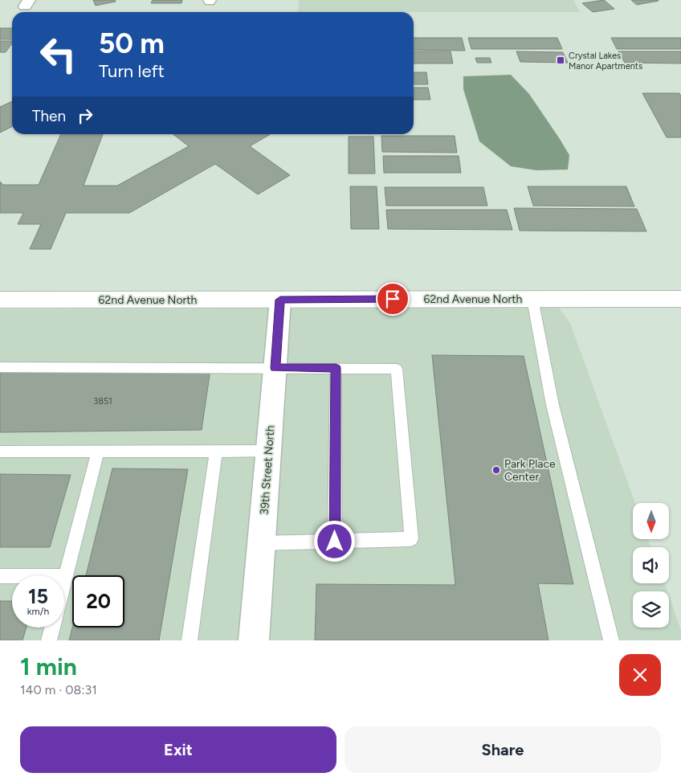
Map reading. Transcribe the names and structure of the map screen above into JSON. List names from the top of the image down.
{
  "streets": {
    "street": ["62nd Avenue North", "39th Street North"]
  },
  "crossings": [
    ["62nd Avenue North", "39th Street North"]
  ],
  "places": {
    "transit": ["Crystal Lakes Manor Apartments"],
    "other": ["Park Place Center"]
  },
  "house_numbers": ["3851"],
  "north": "bottom",
  "page": {
    "turn": ["50 m", "Turn left"],
    "then": "Then",
    "speed": "15 km/h",
    "limit": "20",
    "heading": ["1 min", "140 m · 08:31"],
    "buttons": ["Exit", "Share"]
  }
}
